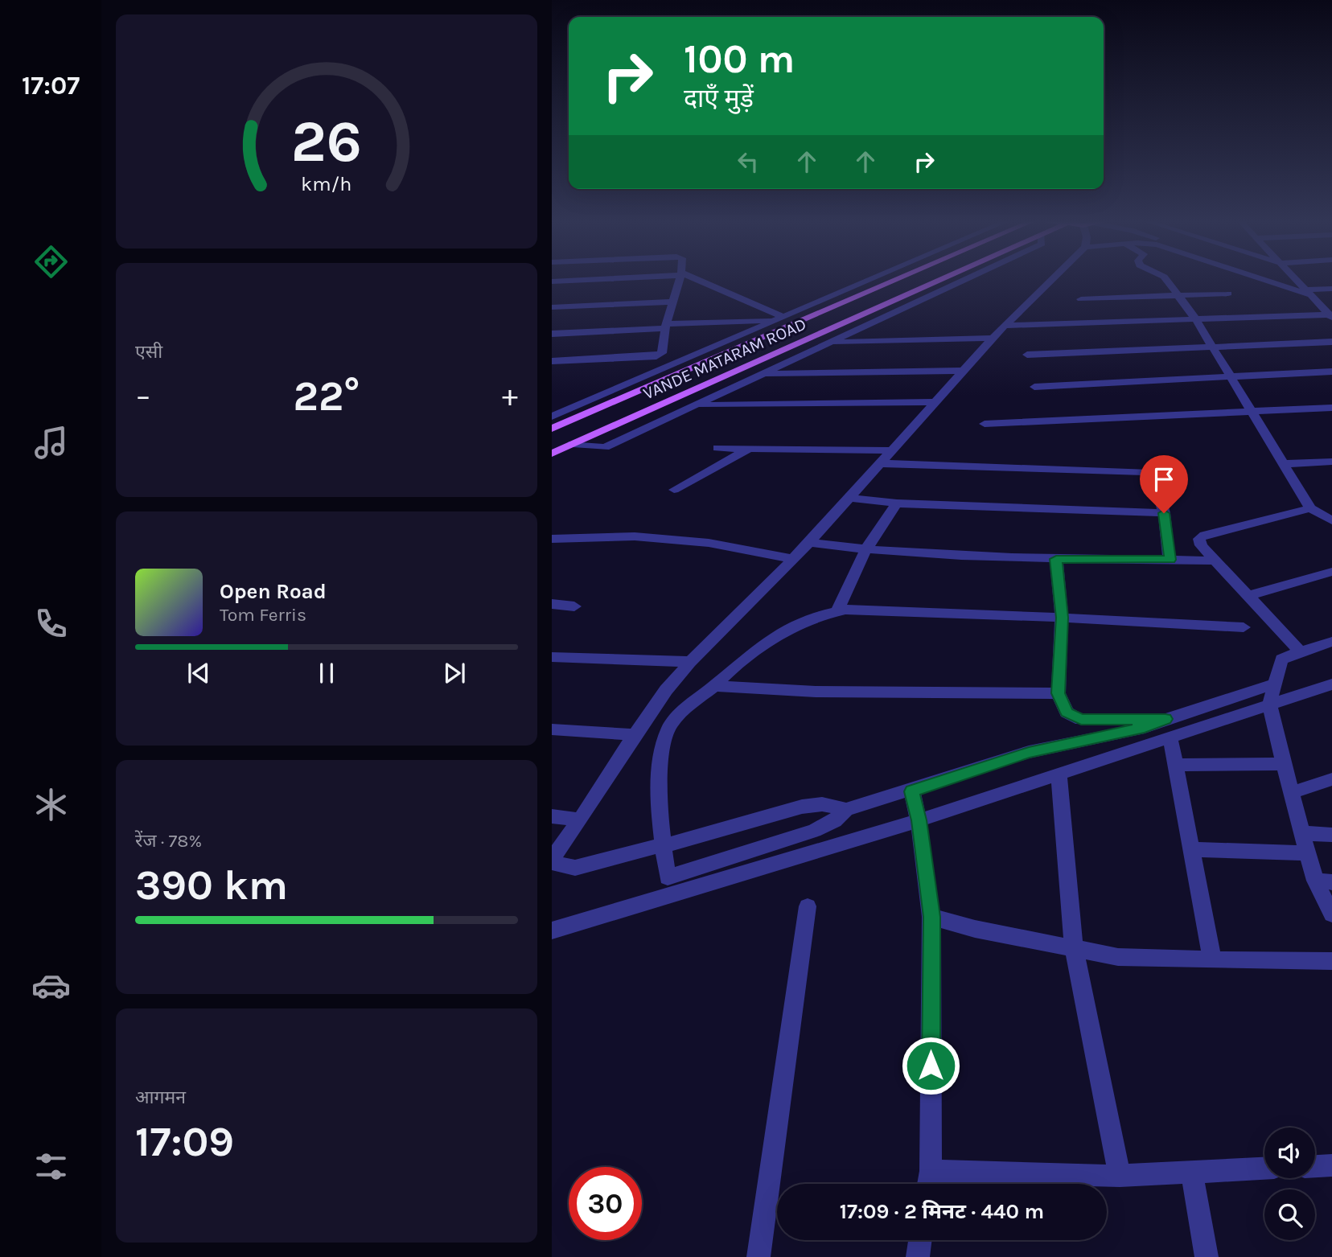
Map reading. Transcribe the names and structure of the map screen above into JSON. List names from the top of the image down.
{
  "streets": {
    "main road": ["VANDE MATARAM ROAD"]
  },
  "page": {
    "tabs": "17:07",
    "turn": ["100 m", "दाएँ मुड़ें"],
    "tile": [
      "एसी",
      ["रेंज · 78%", "390 km"],
      ["आगमन", "17:09"]
    ],
    "heat": ["−", "22°", "+"],
    "song": ["Open Road", "Tom Ferris"],
    "limit": "30",
    "trip": "17:09 · 2 मिनट · 440 m",
    "gauge": ["26", "km/h"]
  }
}
